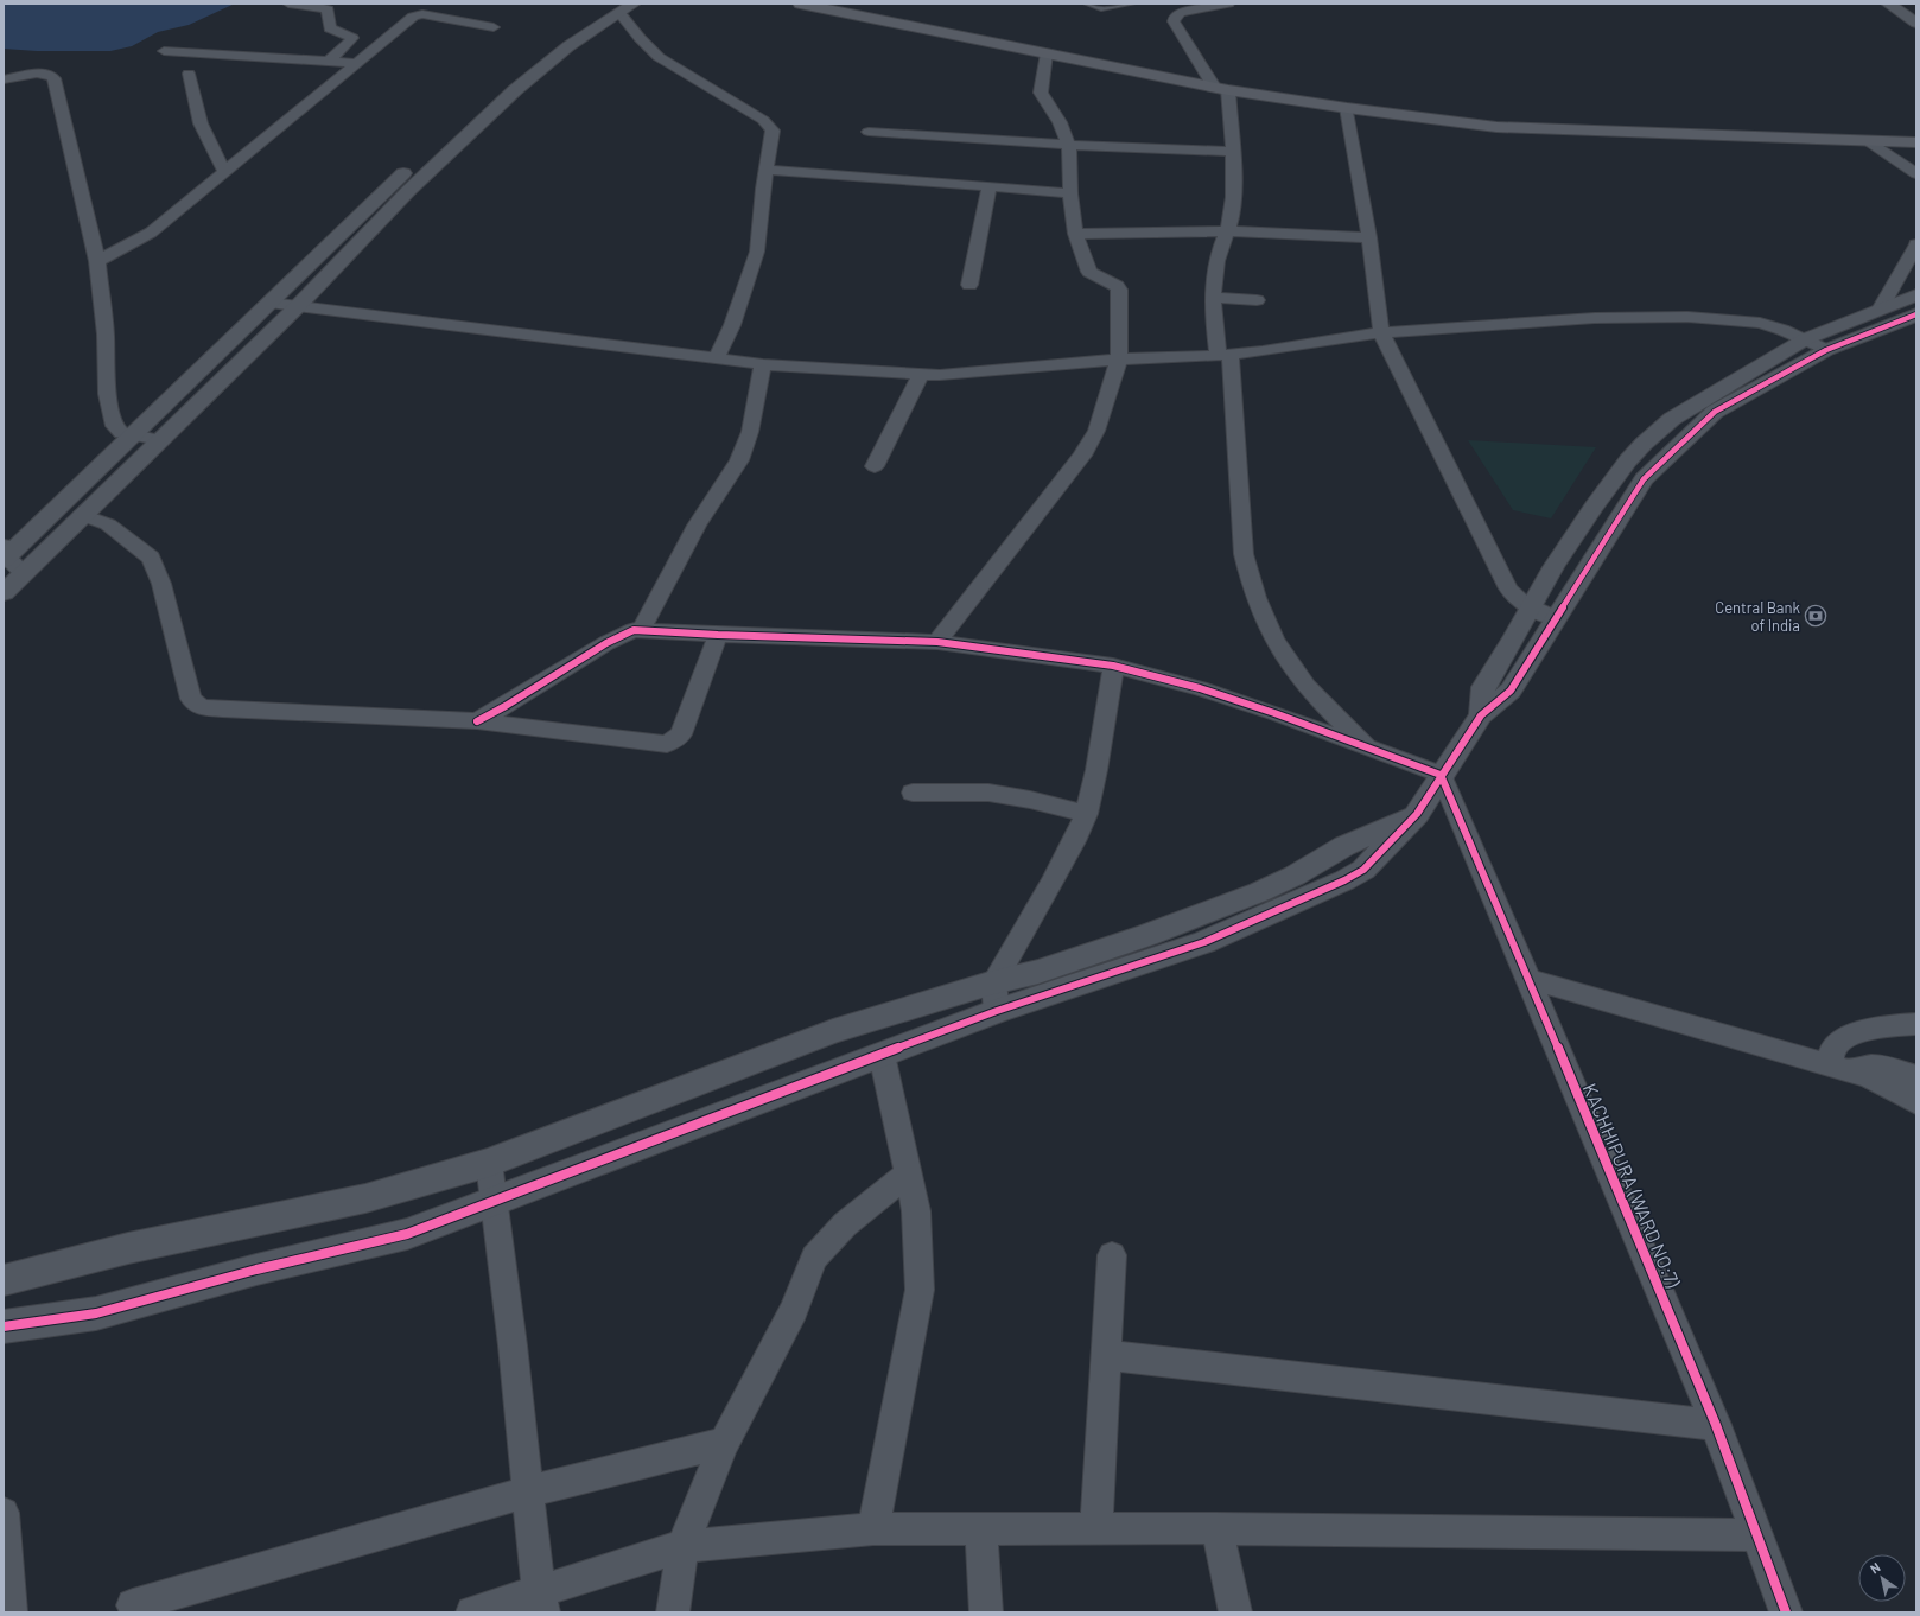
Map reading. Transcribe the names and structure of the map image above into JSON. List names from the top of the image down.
{
  "streets": {
    "street": ["KACHHIPURA (WARD NO:7)"]
  },
  "places": {
    "bank": ["Central Bank of India"]
  },
  "north": "top left"
}
